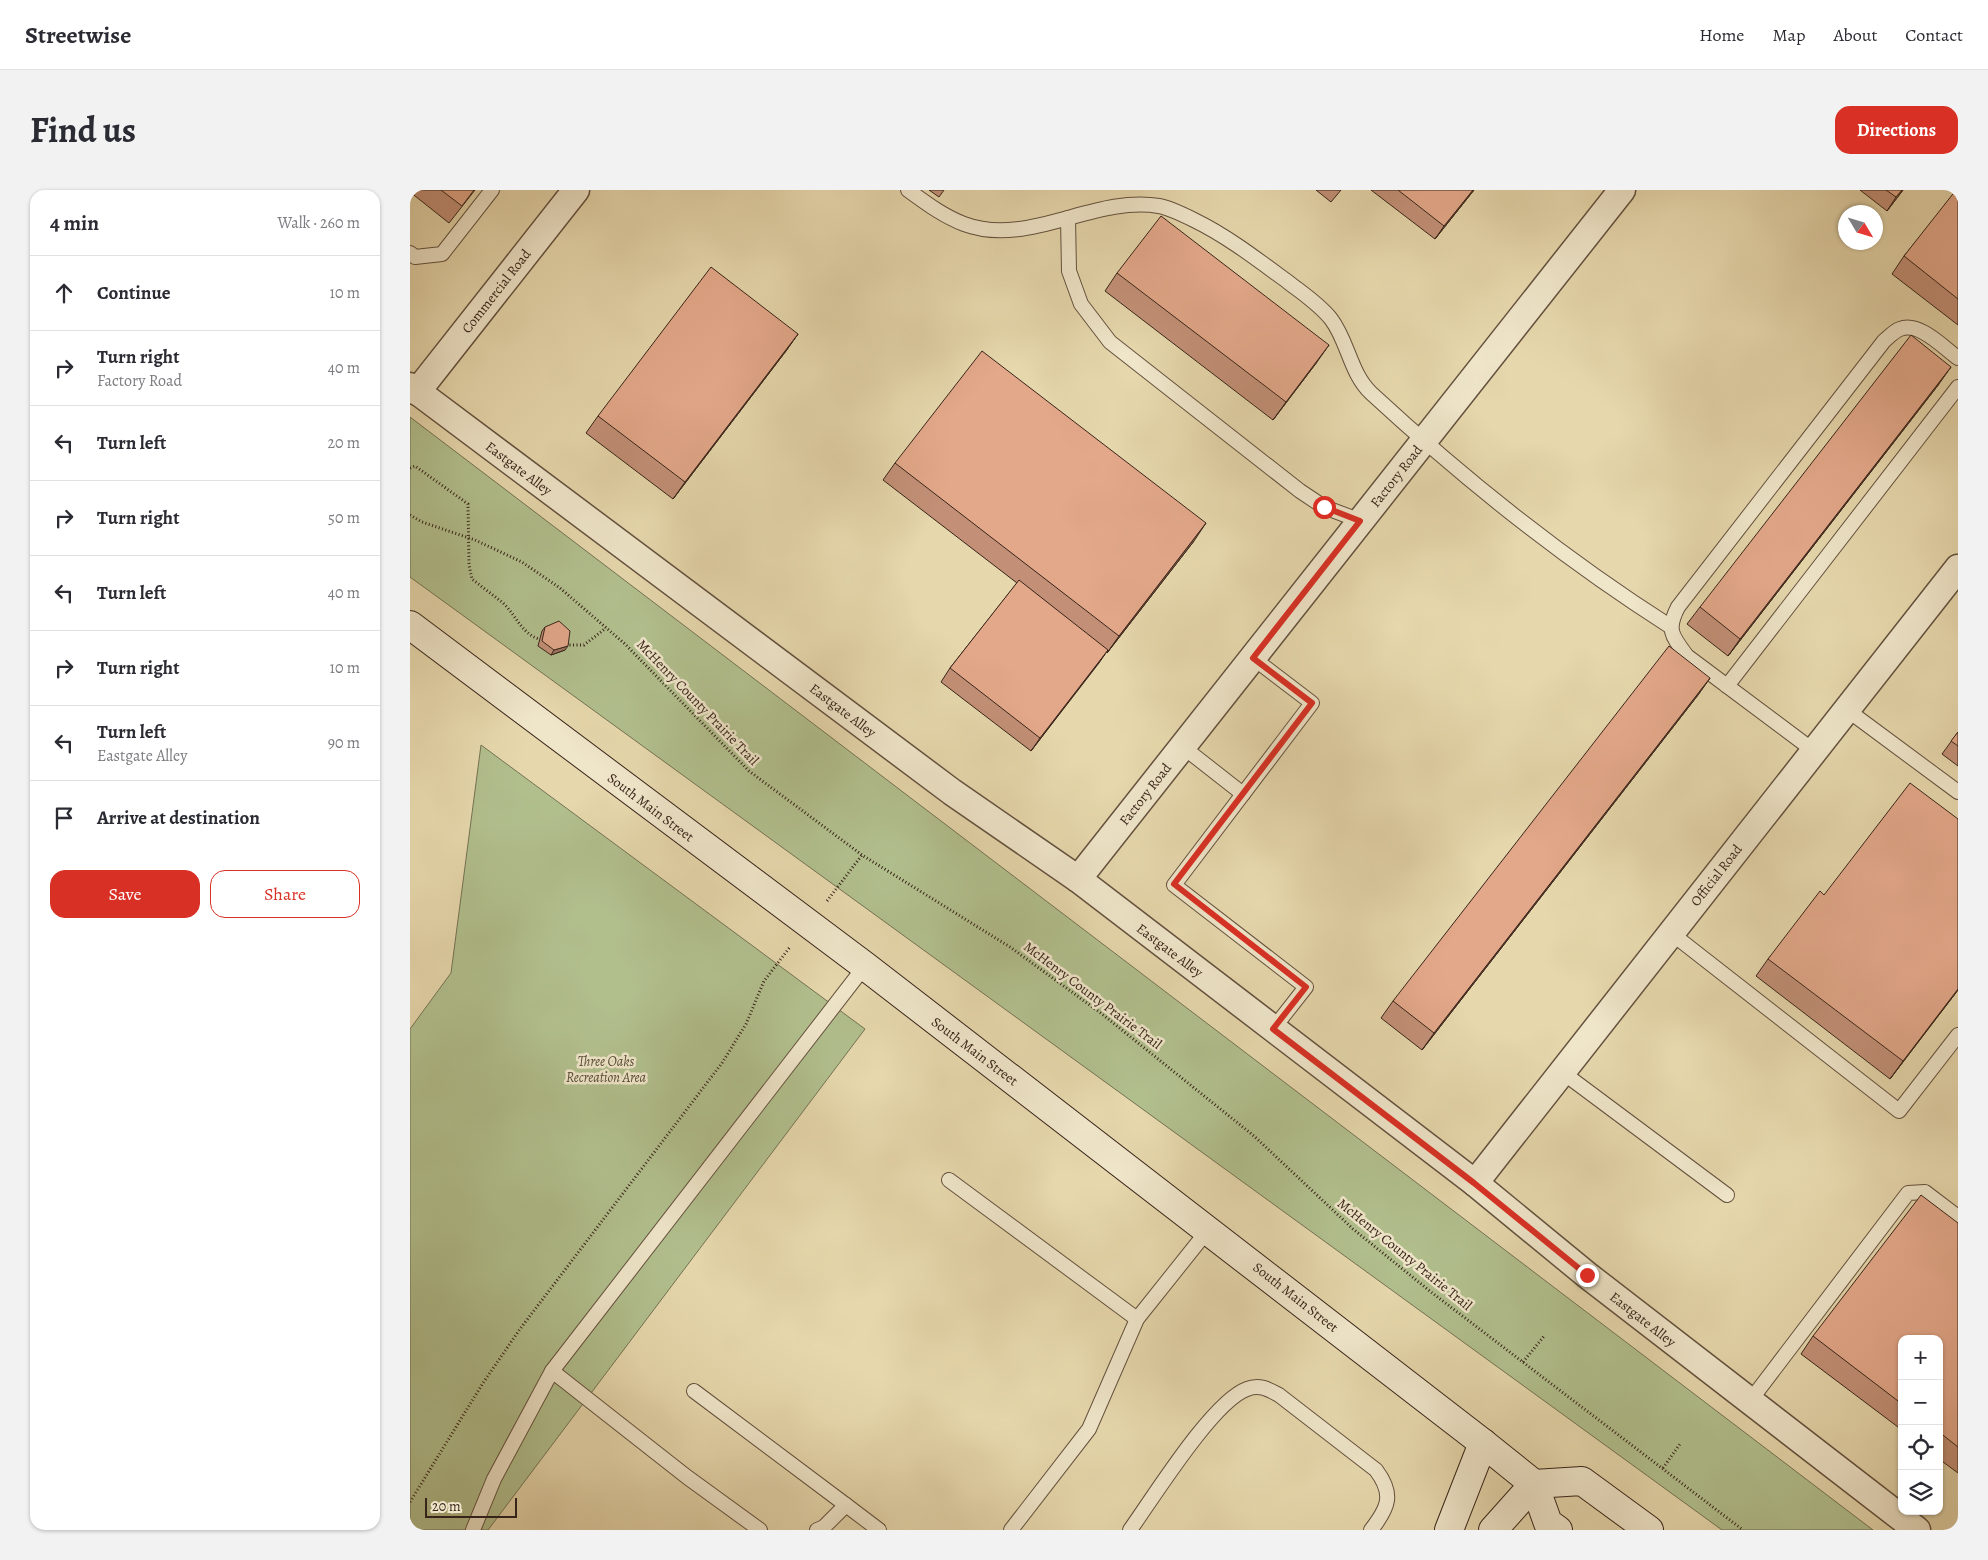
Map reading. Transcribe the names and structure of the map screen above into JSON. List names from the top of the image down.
{
  "streets": {
    "street": [
      "Commercial Road",
      "Eastgate Alley",
      "Factory Road",
      "South Main Street",
      "Official Road"
    ],
    "path": ["McHenry County Prairie Trail"]
  },
  "crossings": [
    ["Commercial Road", "Eastgate Alley"],
    ["Eastgate Alley", "Factory Road"],
    ["Eastgate Alley", "Official Road"]
  ],
  "parks": ["Three Oaks Recreation Area"],
  "scale_bar": "20 m",
  "north": "bottom right",
  "page": {
    "header": "Streetwise",
    "nav": [
      "Home",
      "Map",
      "About",
      "Contact"
    ],
    "title": "Find us",
    "buttons": [
      "Directions",
      ["Save", "Share"]
    ],
    "heading": ["4 min", "Walk · 260 m"],
    "list": [
      ["Continue", "10 m"],
      ["Turn right", "Factory Road", "40 m"],
      ["Turn left", "20 m"],
      ["Turn right", "50 m"],
      ["Turn left", "40 m"],
      ["Turn right", "10 m"],
      ["Turn left", "Eastgate Alley", "90 m"],
      "Arrive at destination"
    ],
    "map_buttons": ["+", "−"],
    "scale": "20 m"
  }
}
